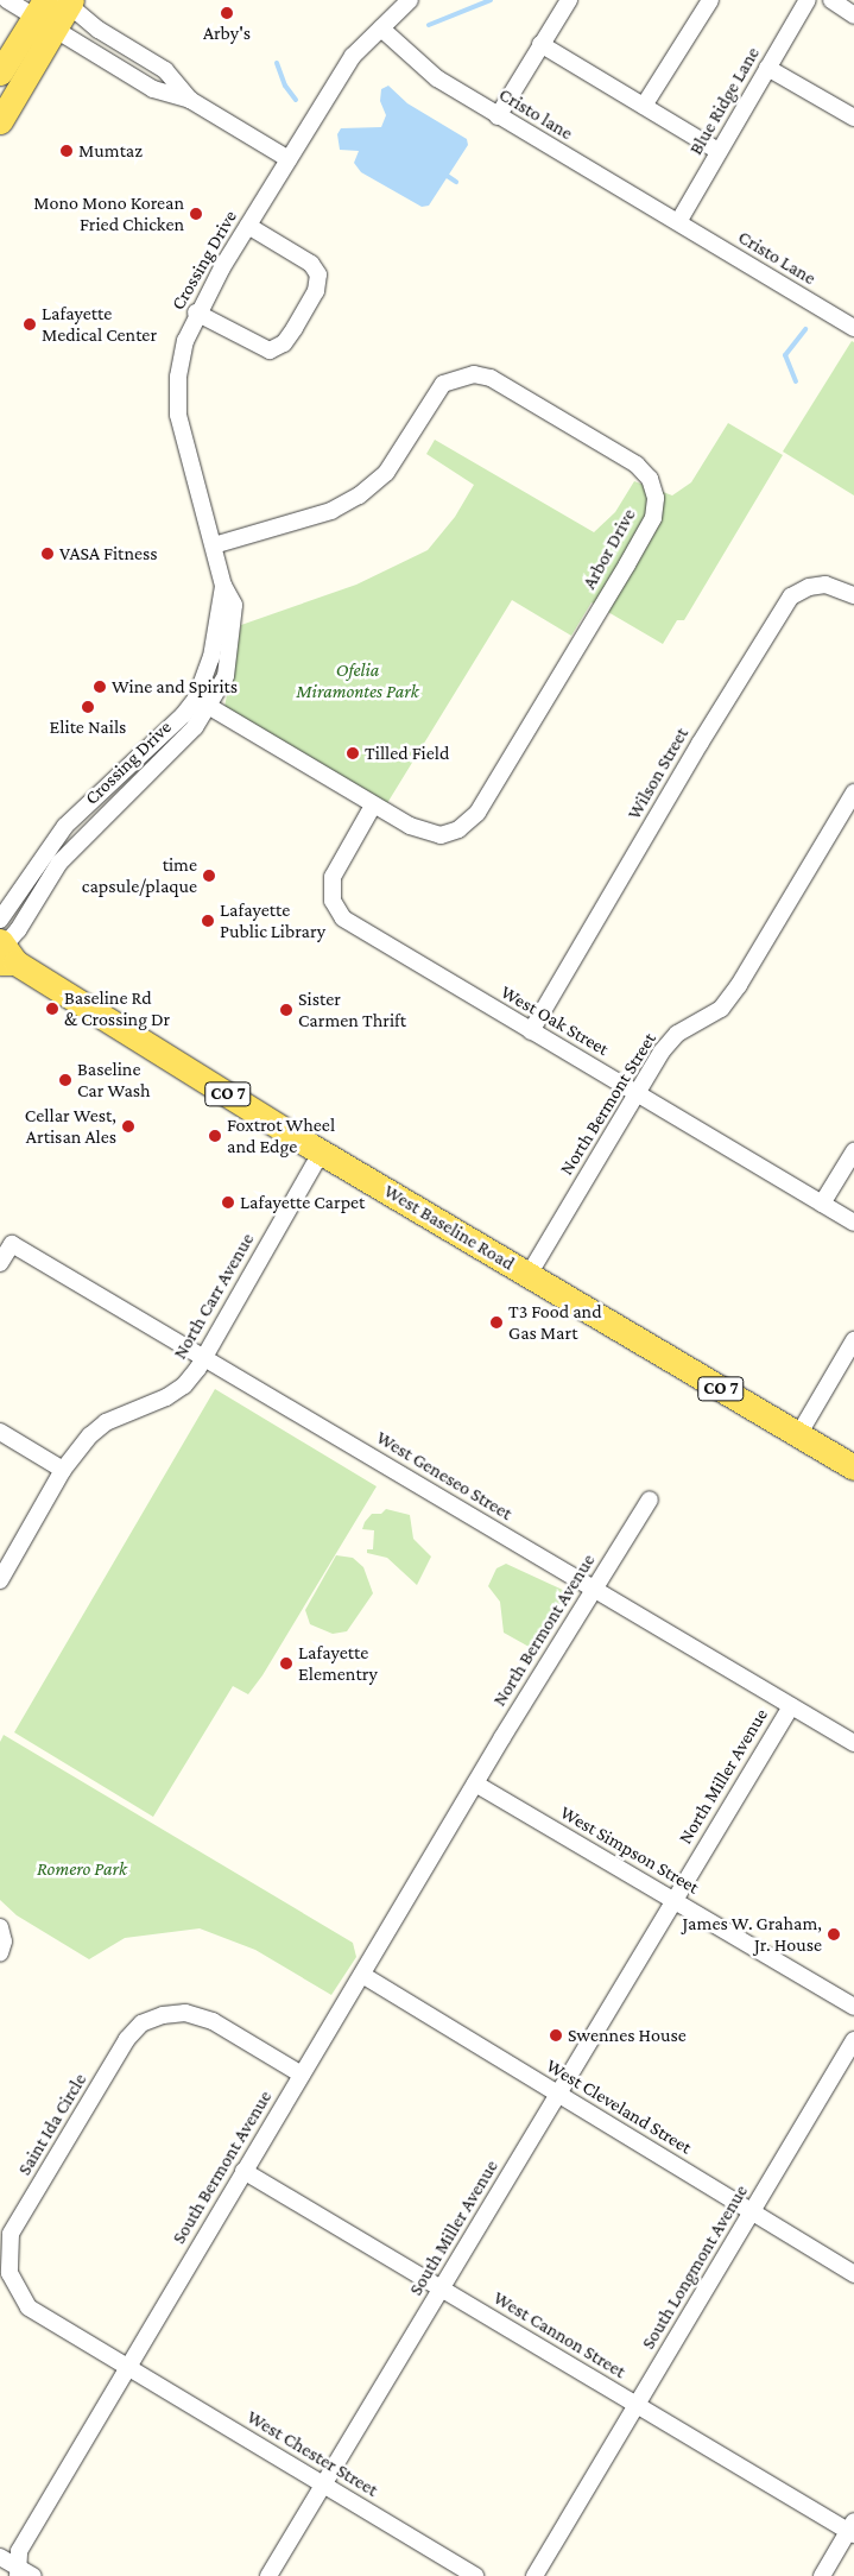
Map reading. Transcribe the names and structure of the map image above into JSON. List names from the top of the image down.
{
  "streets": {
    "main road": ["CO 7", "West Baseline Road"],
    "street": [
      "Blue Ridge Lane",
      "Cristo lane",
      "Cristo Lane",
      "Crossing Drive",
      "Arbor Drive",
      "Wilson Street",
      "West Oak Street",
      "North Bermont Street",
      "North Carr Avenue",
      "West Geneseo Street",
      "North Bermont Avenue",
      "North Miller Avenue",
      "West Simpson Street",
      "West Cleveland Street",
      "Saint Ida Circle",
      "South Bermont Avenue",
      "South Miller Avenue",
      "South Longmont Avenue",
      "West Cannon Street",
      "West Chester Street"
    ]
  },
  "crossings": [
    ["Blue Ridge Lane", "Cristo lane"],
    ["Blue Ridge Lane", "Cristo Lane"],
    ["Cristo lane", "Cristo Lane"],
    ["Cristo lane", "Crossing Drive"],
    ["Crossing Drive", "Arbor Drive"],
    ["Crossing Drive", "West Baseline Road"],
    ["Arbor Drive", "West Oak Street"],
    ["Wilson Street", "West Oak Street"],
    ["West Oak Street", "North Bermont Street"],
    ["North Bermont Street", "West Baseline Road"],
    ["West Baseline Road", "North Carr Avenue"],
    ["North Carr Avenue", "West Geneseo Street"],
    ["West Geneseo Street", "North Bermont Avenue"],
    ["West Geneseo Street", "North Miller Avenue"],
    ["North Bermont Avenue", "West Simpson Street"],
    ["North Bermont Avenue", "South Bermont Avenue"],
    ["North Miller Avenue", "West Simpson Street"],
    ["North Miller Avenue", "South Miller Avenue"],
    ["West Simpson Street", "South Bermont Avenue"],
    ["West Simpson Street", "South Miller Avenue"],
    ["West Cleveland Street", "South Bermont Avenue"],
    ["West Cleveland Street", "South Miller Avenue"],
    ["West Cleveland Street", "South Longmont Avenue"],
    ["Saint Ida Circle", "South Bermont Avenue"],
    ["Saint Ida Circle", "West Chester Street"],
    ["South Bermont Avenue", "West Cannon Street"],
    ["South Bermont Avenue", "West Chester Street"],
    ["South Miller Avenue", "West Cannon Street"],
    ["South Miller Avenue", "West Chester Street"],
    ["South Longmont Avenue", "West Cannon Street"]
  ],
  "parks": ["Ofelia Miramontes Park", "Romero Park"],
  "places": [
    "Arby's",
    "Mumtaz",
    "Mono Mono Korean Fried Chicken",
    "Lafayette Medical Center",
    "VASA Fitness",
    "Wine and Spirits",
    "Elite Nails",
    "Tilled Field",
    "time capsule/plaque",
    "Lafayette Public Library",
    "Baseline Rd & Crossing Dr",
    "Sister Carmen Thrift",
    "Baseline Car Wash",
    "Cellar West, Artisan Ales",
    "Foxtrot Wheel and Edge",
    "Lafayette Carpet",
    "T3 Food and Gas Mart",
    "Lafayette Elementry",
    "James W. Graham, Jr. House",
    "Swennes House"
  ]
}
